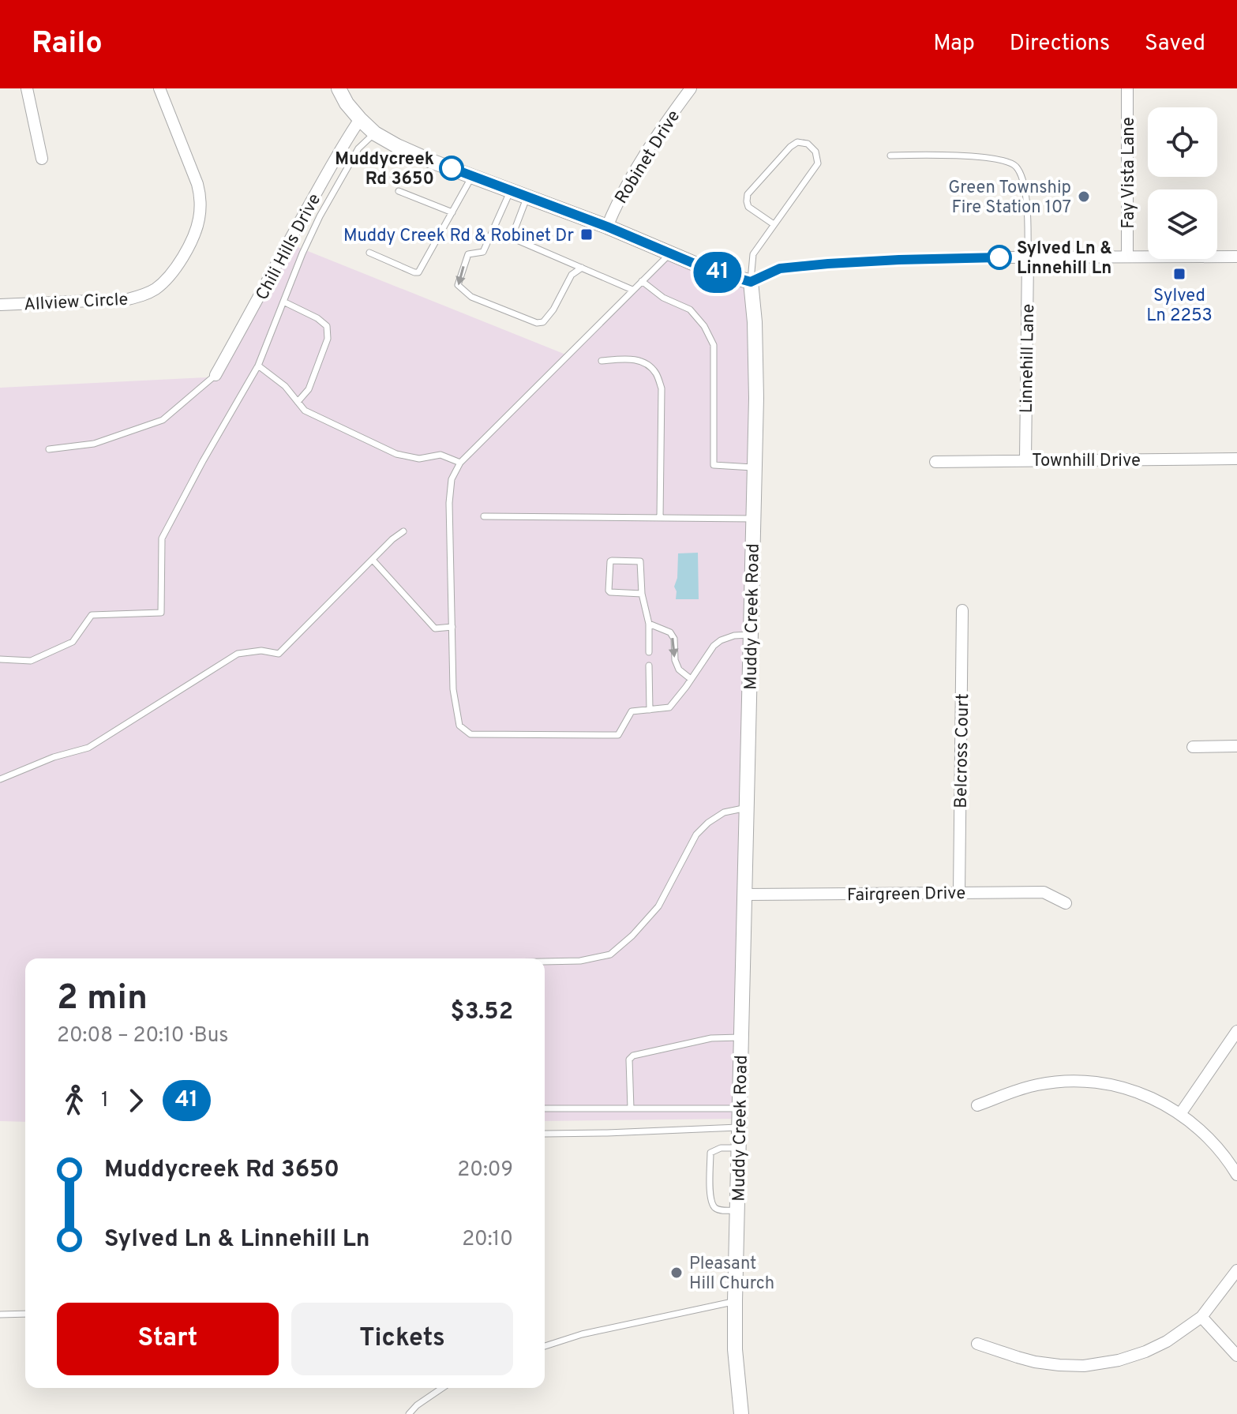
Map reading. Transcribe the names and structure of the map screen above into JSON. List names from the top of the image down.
{
  "streets": {
    "street": [
      "Robinet Drive",
      "Fay Vista Lane",
      "Chili Hills Drive",
      "Allview Circle",
      "Linnehill Lane",
      "Townhill Drive",
      "Muddy Creek Road",
      "Belcross Court",
      "Fairgreen Drive"
    ]
  },
  "crossings": [
    ["Linnehill Lane", "Townhill Drive"],
    ["Muddy Creek Road", "Fairgreen Drive"],
    ["Belcross Court", "Fairgreen Drive"]
  ],
  "places": {
    "other": [
      "Muddycreek Rd 3650",
      "Green Township Fire Station 107",
      "Sylved Ln & Linnehill Ln",
      "Pleasant Hill Church"
    ],
    "transit": ["Muddy Creek Rd & Robinet Dr", "Sylved Ln 2253"]
  },
  "lines": ["bus line 41"],
  "page": {
    "header": "Railo",
    "nav": ["Map", "Directions", "Saved"],
    "on_map": "41",
    "heading": ["2 min", "20:08 – 20:10 · Bus", "$3.52"],
    "legs": ["1", "41"],
    "list": [
      {
        "name": "Muddycreek Rd 3650",
        "value": "20:09"
      },
      {
        "name": "Sylved Ln & Linnehill Ln",
        "value": "20:10"
      }
    ],
    "buttons": ["Start", "Tickets"]
  }
}
